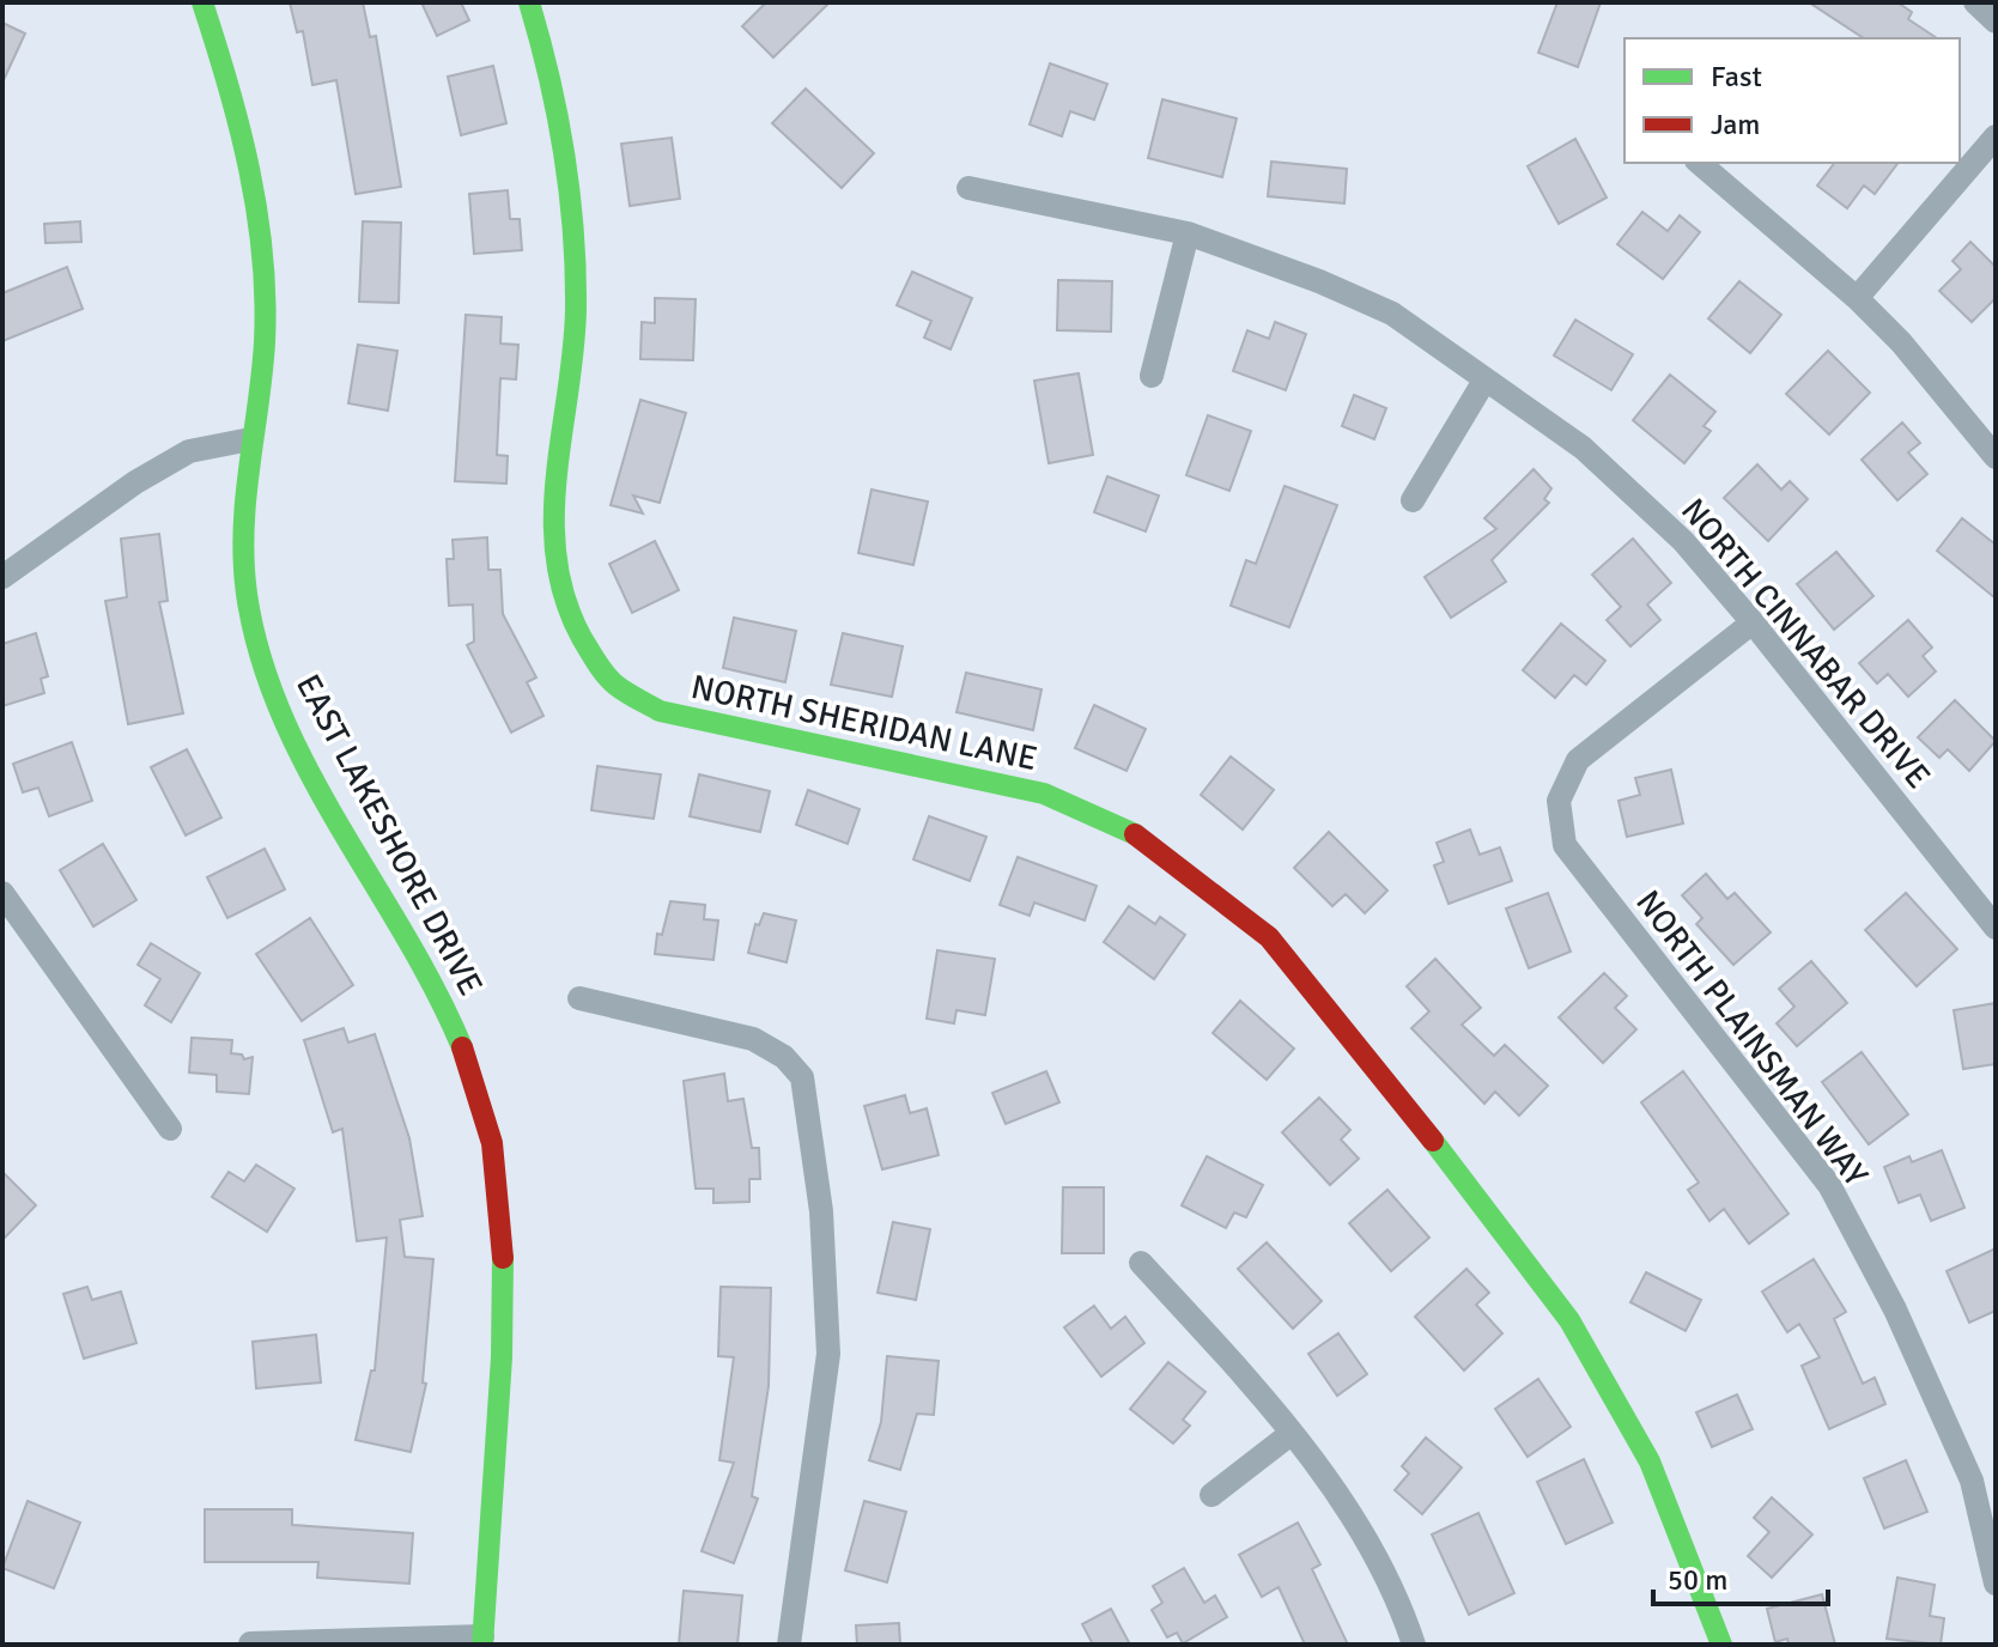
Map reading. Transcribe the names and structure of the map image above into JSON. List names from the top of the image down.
{
  "streets": {
    "street": [
      "NORTH CINNABAR DRIVE",
      "NORTH SHERIDAN LANE",
      "EAST LAKESHORE DRIVE",
      "NORTH PLAINSMAN WAY"
    ]
  },
  "crossings": [
    ["NORTH CINNABAR DRIVE", "NORTH PLAINSMAN WAY"]
  ],
  "legend": ["Fast", "Jam"],
  "scale_bar": "50 m"
}
